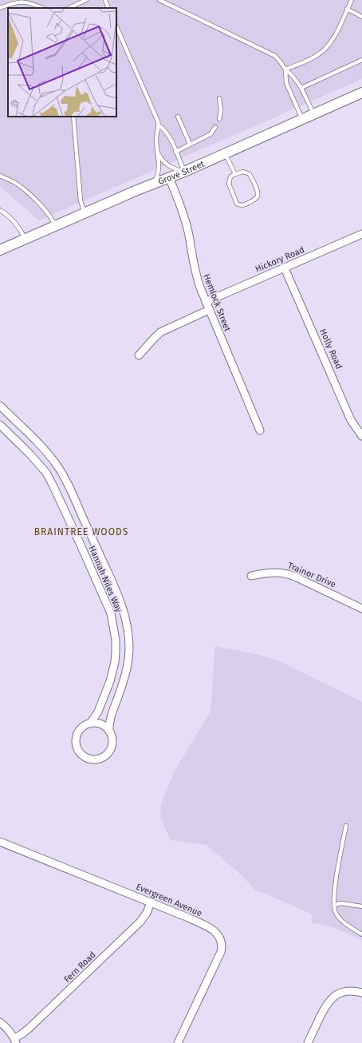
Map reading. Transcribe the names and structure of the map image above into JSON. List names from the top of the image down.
{
  "streets": {
    "main road": ["Grove Street"],
    "street": [
      "Hickory Road",
      "Hemlock Street",
      "Holly Road",
      "Trainor Drive",
      "Hannah Niles Way",
      "Evergreen Avenue",
      "Fern Road"
    ]
  },
  "crossings": [
    ["Grove Street", "Hemlock Street"],
    ["Hickory Road", "Hemlock Street"],
    ["Hickory Road", "Holly Road"],
    ["Evergreen Avenue", "Fern Road"]
  ],
  "districts": ["BRAINTREE WOODS"]
}
